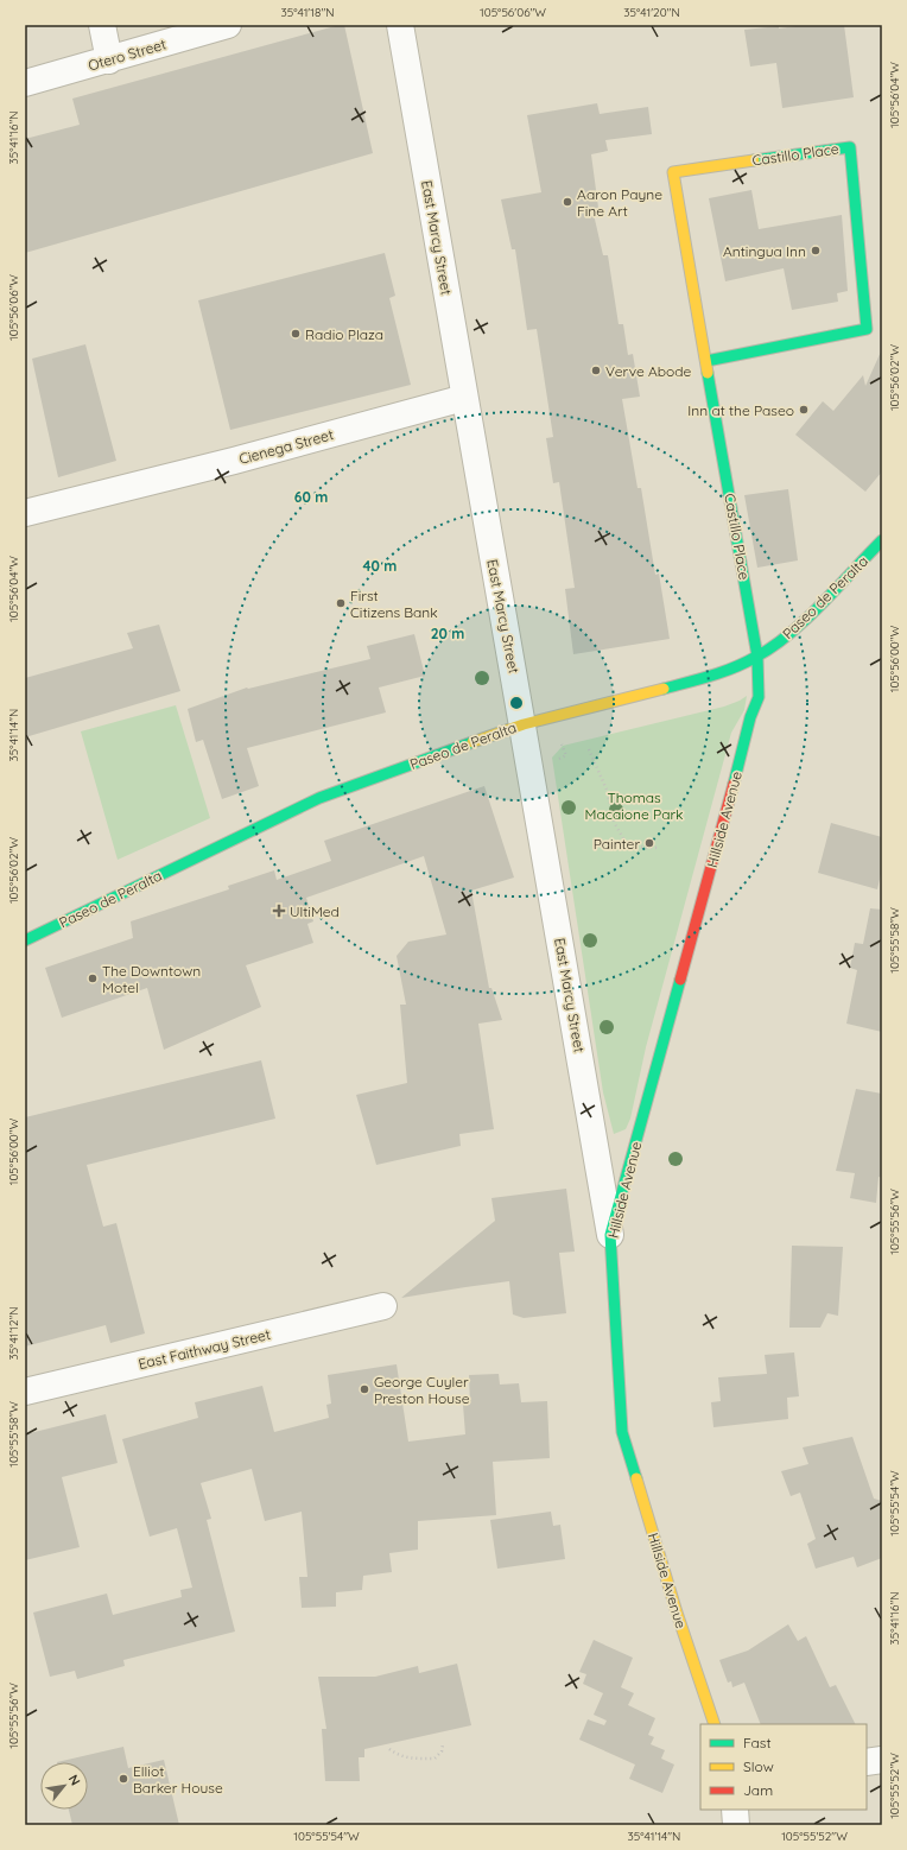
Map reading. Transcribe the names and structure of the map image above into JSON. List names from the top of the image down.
{
  "streets": {
    "street": [
      "Otero Street",
      "Castillo Place",
      "East Marcy Street",
      "Cienega Street",
      "Paseo de Peralta",
      "Hillside Avenue",
      "East Faithway Street"
    ]
  },
  "crossings": [
    ["Castillo Place", "Paseo de Peralta"],
    ["Castillo Place", "Hillside Avenue"],
    ["East Marcy Street", "Cienega Street"],
    ["East Marcy Street", "Paseo de Peralta"],
    ["East Marcy Street", "Hillside Avenue"],
    ["Paseo de Peralta", "Hillside Avenue"]
  ],
  "parks": ["Thomas Macaione Park"],
  "places": {
    "other": [
      "Aaron Payne Fine Art",
      "Antingua Inn",
      "Radio Plaza",
      "Verve Abode",
      "Inn at the Paseo",
      "First Citizens Bank",
      "Painter",
      "The Downtown Motel",
      "George Cuyler Preston House",
      "Elliot Barker House"
    ],
    "health": ["UltiMed"]
  },
  "legend": ["Fast", "Slow", "Jam"],
  "north": "top right",
  "coordinates": [
    "35°41'18\"N",
    "105°56'06\"W",
    "35°41'20\"N",
    "105°56'04\"W",
    "35°41'16\"N",
    "105°56'02\"W",
    "105°56'00\"W",
    "35°41'14\"N",
    "105°55'58\"W",
    "105°55'56\"W",
    "35°41'12\"N",
    "105°55'54\"W",
    "105°55'52\"W"
  ],
  "rings": ["60 m", "40 m", "20 m"]
}
